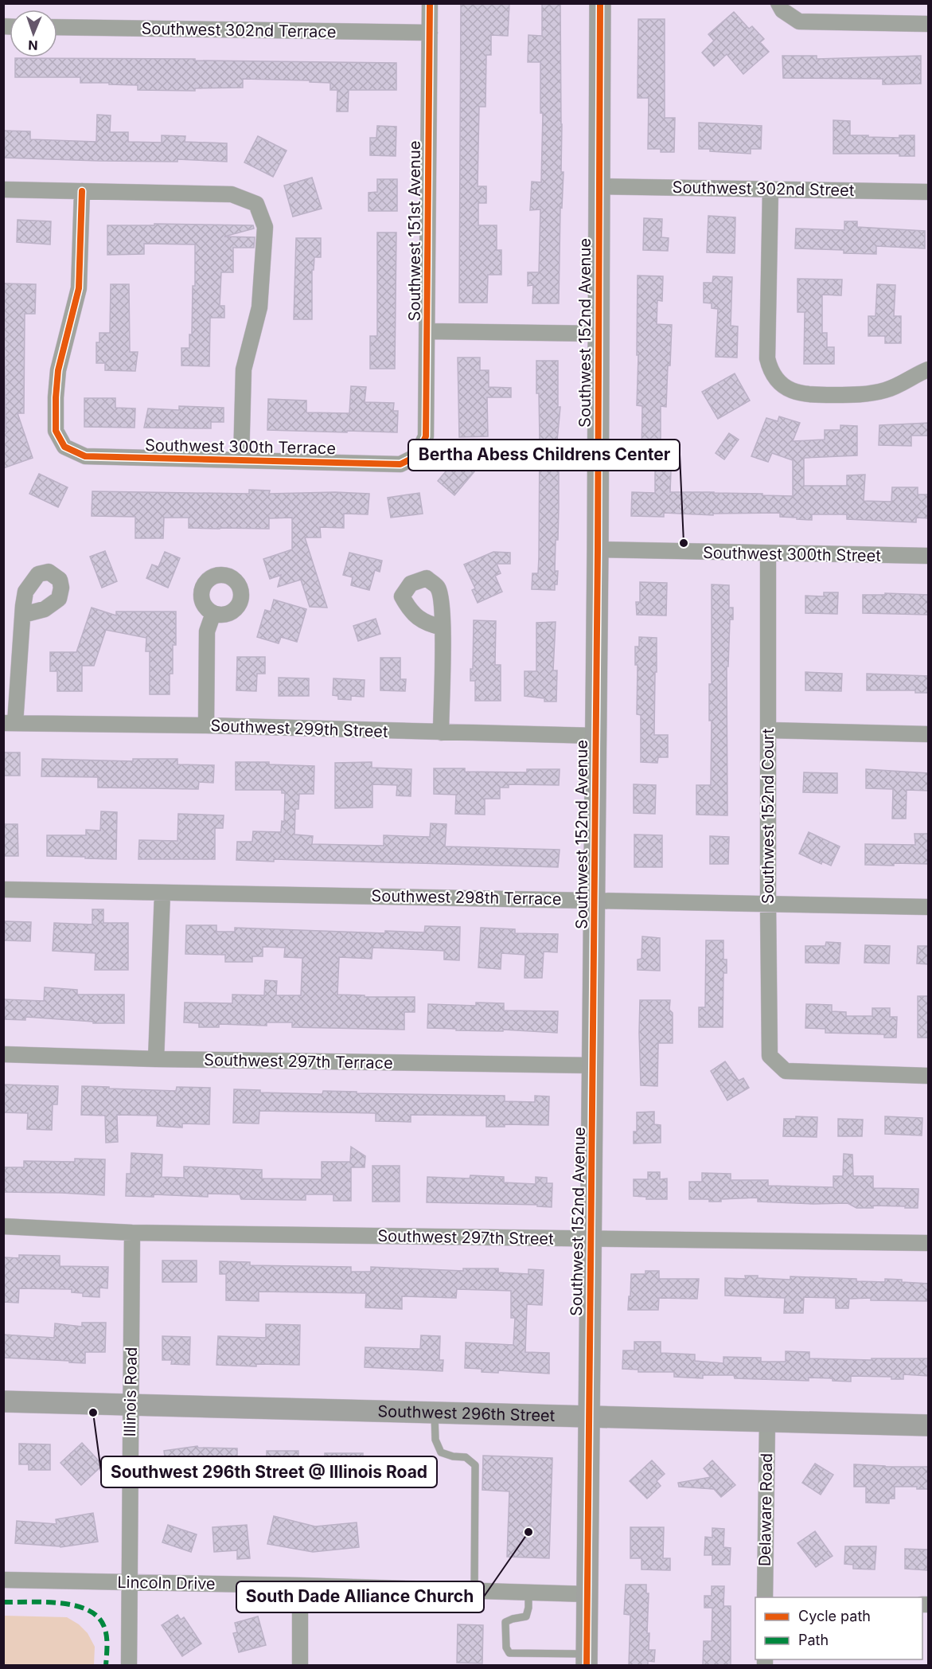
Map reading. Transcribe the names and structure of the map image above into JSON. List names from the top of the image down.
{
  "streets": {
    "street": [
      "Southwest 302nd Terrace",
      "Southwest 302nd Street",
      "Southwest 151st Avenue",
      "Southwest 152nd Avenue",
      "Southwest 300th Terrace",
      "Southwest 300th Street",
      "Southwest 299th Street",
      "Southwest 152nd Court",
      "Southwest 298th Terrace",
      "Southwest 297th Terrace",
      "Southwest 297th Street",
      "Illinois Road",
      "Southwest 296th Street",
      "Delaware Road",
      "Lincoln Drive"
    ]
  },
  "crossings": [
    ["Southwest 302nd Terrace", "Southwest 151st Avenue"],
    ["Southwest 302nd Street", "Southwest 152nd Avenue"],
    ["Southwest 151st Avenue", "Southwest 300th Terrace"],
    ["Southwest 152nd Avenue", "Southwest 300th Street"],
    ["Southwest 152nd Avenue", "Southwest 299th Street"],
    ["Southwest 152nd Avenue", "Southwest 298th Terrace"],
    ["Southwest 152nd Avenue", "Southwest 297th Terrace"],
    ["Southwest 152nd Avenue", "Southwest 297th Street"],
    ["Southwest 152nd Avenue", "Southwest 296th Street"],
    ["Southwest 152nd Avenue", "Lincoln Drive"],
    ["Southwest 300th Street", "Southwest 152nd Court"],
    ["Southwest 152nd Court", "Southwest 298th Terrace"],
    ["Southwest 297th Street", "Illinois Road"],
    ["Illinois Road", "Southwest 296th Street"],
    ["Illinois Road", "Lincoln Drive"],
    ["Southwest 296th Street", "Delaware Road"]
  ],
  "places": ["Bertha Abess Childrens Center", "Southwest 296th Street @ Illinois Road", "South Dade Alliance Church"],
  "legend": ["Cycle path", "Path"],
  "north": "bottom"
}
